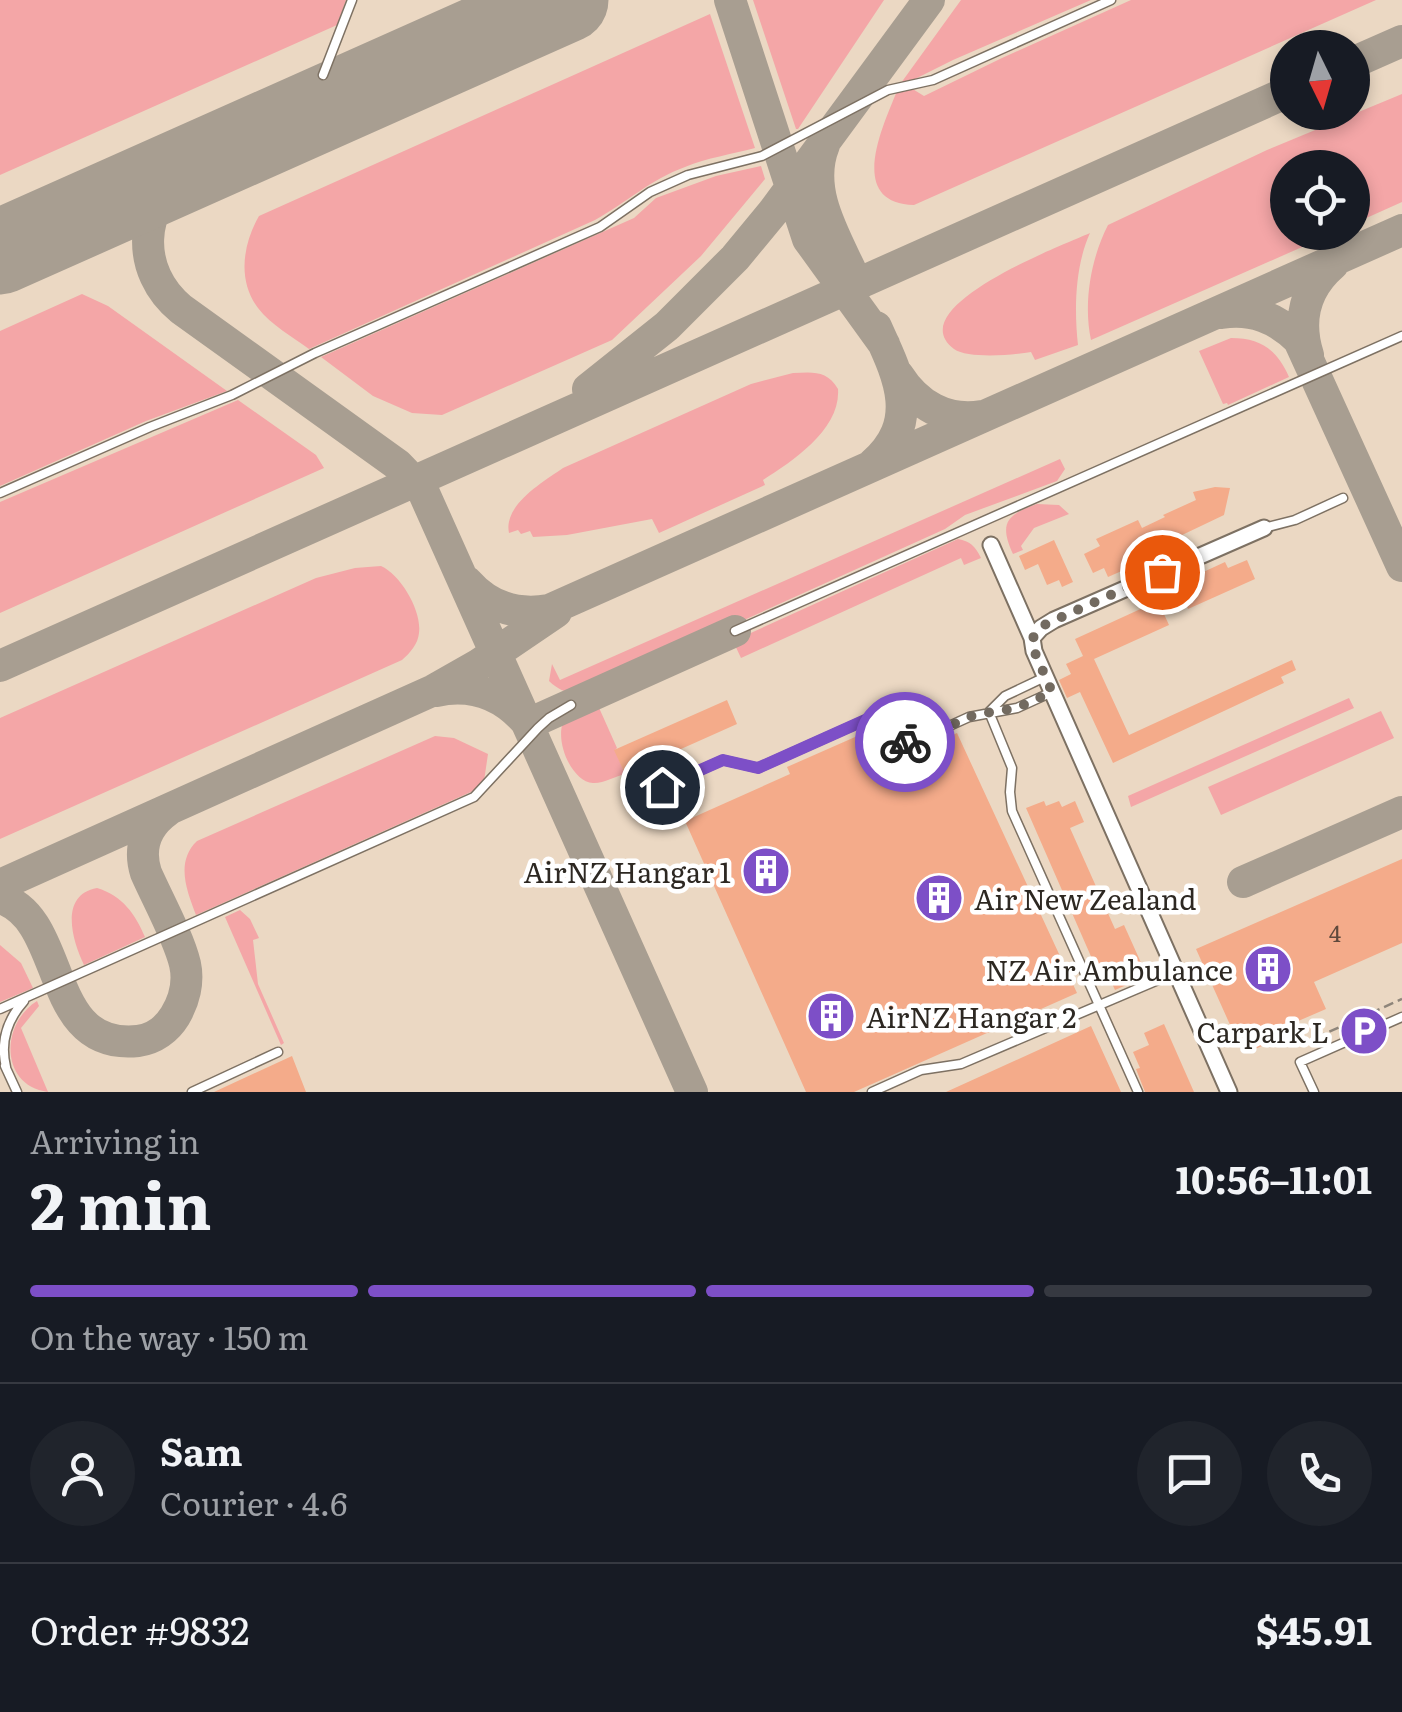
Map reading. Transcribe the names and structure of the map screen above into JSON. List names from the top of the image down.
{
  "places": {
    "building": [
      "AirNZ Hangar 1",
      "Air New Zealand",
      "NZ Air Ambulance",
      "AirNZ Hangar 2"
    ],
    "parking": ["Carpark L"]
  },
  "house_numbers": ["4"],
  "north": "bottom",
  "page": {
    "heading": ["2 min", "Arriving in", "10:56–11:01"],
    "panel": [
      "Sam",
      "Courier · 4.6",
      "Order #9832",
      "$45.91"
    ],
    "bar": "On the way · 150 m"
  }
}
